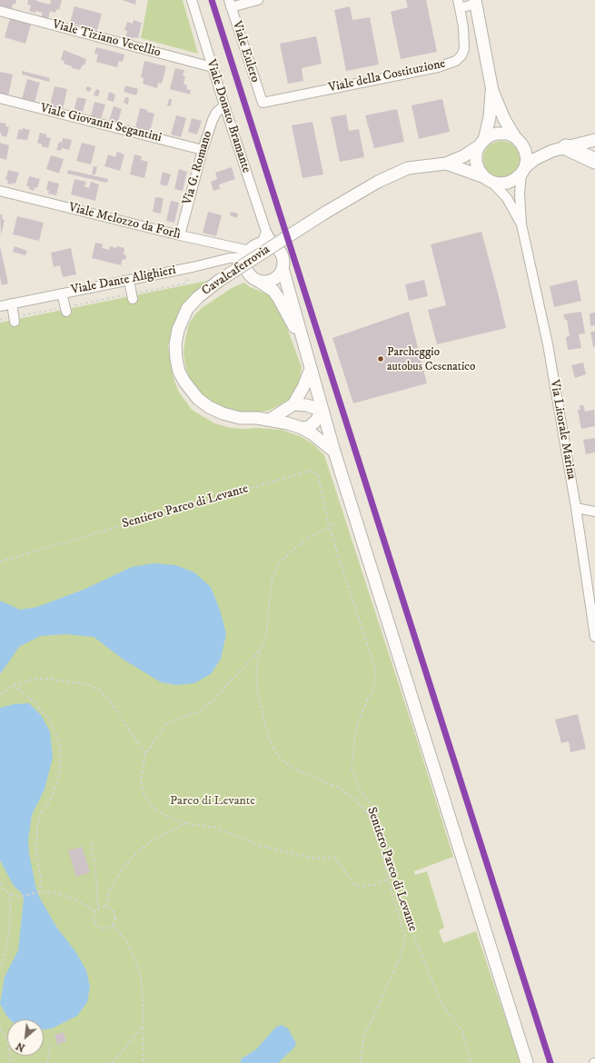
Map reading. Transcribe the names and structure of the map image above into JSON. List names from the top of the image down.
{
  "streets": {
    "street": [
      "Viale Tiziano Vecellio",
      "Viale Eulero",
      "Viale della Costituzione",
      "Viale Donato Bramante",
      "Viale Giovanni Segantini",
      "Via G. Romano",
      "Viale Melozzo da Forlì",
      "Cavalcaferrovia",
      "Viale Dante Alighieri",
      "Via Litorale Marina"
    ],
    "path": ["Sentiero Parco di Levante"]
  },
  "crossings": [
    ["Viale Tiziano Vecellio", "Viale Donato Bramante"],
    ["Viale Eulero", "Viale della Costituzione"],
    ["Viale Donato Bramante", "Via G. Romano"],
    ["Viale Donato Bramante", "Viale Melozzo da Forlì"],
    ["Viale Donato Bramante", "Viale Dante Alighieri"],
    ["Viale Giovanni Segantini", "Via G. Romano"],
    ["Via G. Romano", "Viale Melozzo da Forlì"],
    ["Viale Melozzo da Forlì", "Viale Dante Alighieri"]
  ],
  "parks": ["Parco di Levante"],
  "places": ["Parcheggio autobus Cesenatico"],
  "north": "bottom left"
}
